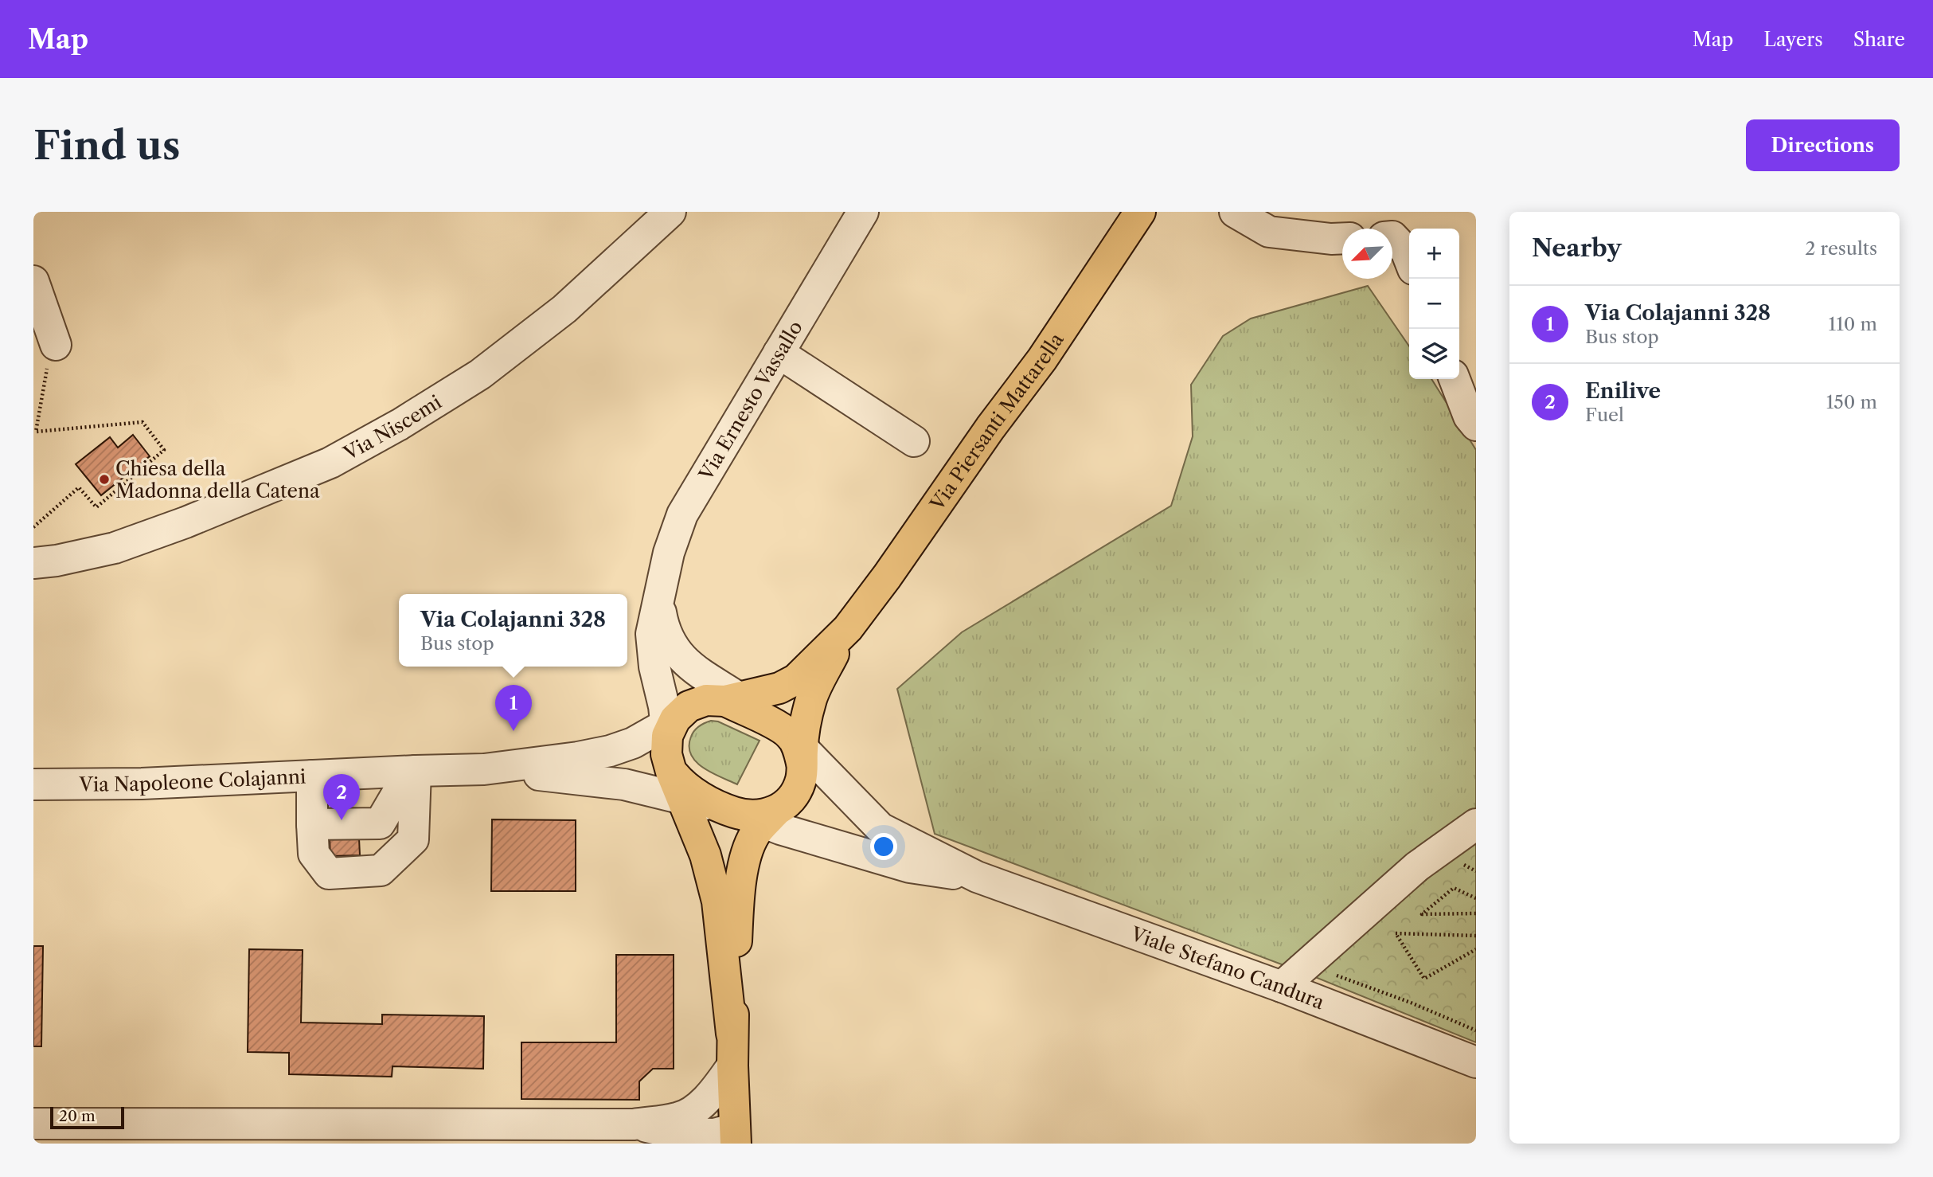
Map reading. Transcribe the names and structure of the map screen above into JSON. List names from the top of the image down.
{
  "streets": {
    "main road": ["Via Piersanti Mattarella"],
    "street": [
      "Via Ernesto Vassallo",
      "Via Niscemi",
      "Via Napoleone Colajanni",
      "Viale Stefano Candura"
    ]
  },
  "places": ["Chiesa della Madonna della Catena"],
  "scale_bar": "20 m",
  "north": "bottom left",
  "page": {
    "header": "Map",
    "nav": ["Map", "Layers", "Share"],
    "buttons": "Directions",
    "title": "Find us",
    "heading": ["Nearby", "2 results"],
    "map_buttons": ["+", "−"],
    "list": [
      {
        "mark": "1",
        "name": "Via Colajanni 328",
        "note": "Bus stop",
        "value": "110 m"
      },
      {
        "mark": "2",
        "name": "Enilive",
        "note": "Fuel",
        "value": "150 m"
      }
    ],
    "popup": ["Via Colajanni 328", "Bus stop"],
    "pins": ["1", "2"],
    "scale": "20 m"
  }
}
